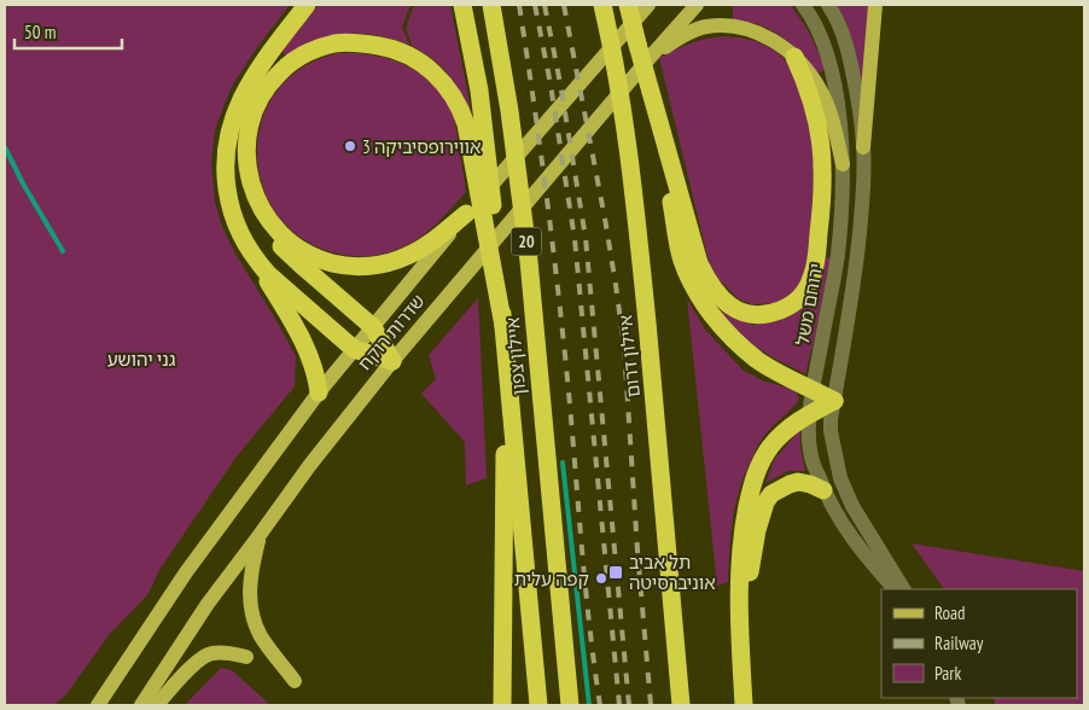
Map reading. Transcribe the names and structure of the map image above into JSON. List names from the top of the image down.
{
  "streets": {
    "highway": ["20", "איילון צפון", "איילון דרום"],
    "main road": ["שדרות רוקח"],
    "street": ["ירוחם משל"]
  },
  "parks": ["גני יהושע"],
  "places": {
    "other": ["אווירופסיביקה 3", "קפה עלית"],
    "transit": ["תל אביב אוניברסיטה"]
  },
  "legend": ["Road", "Railway", "Park"],
  "scale_bar": "50 m"
}
